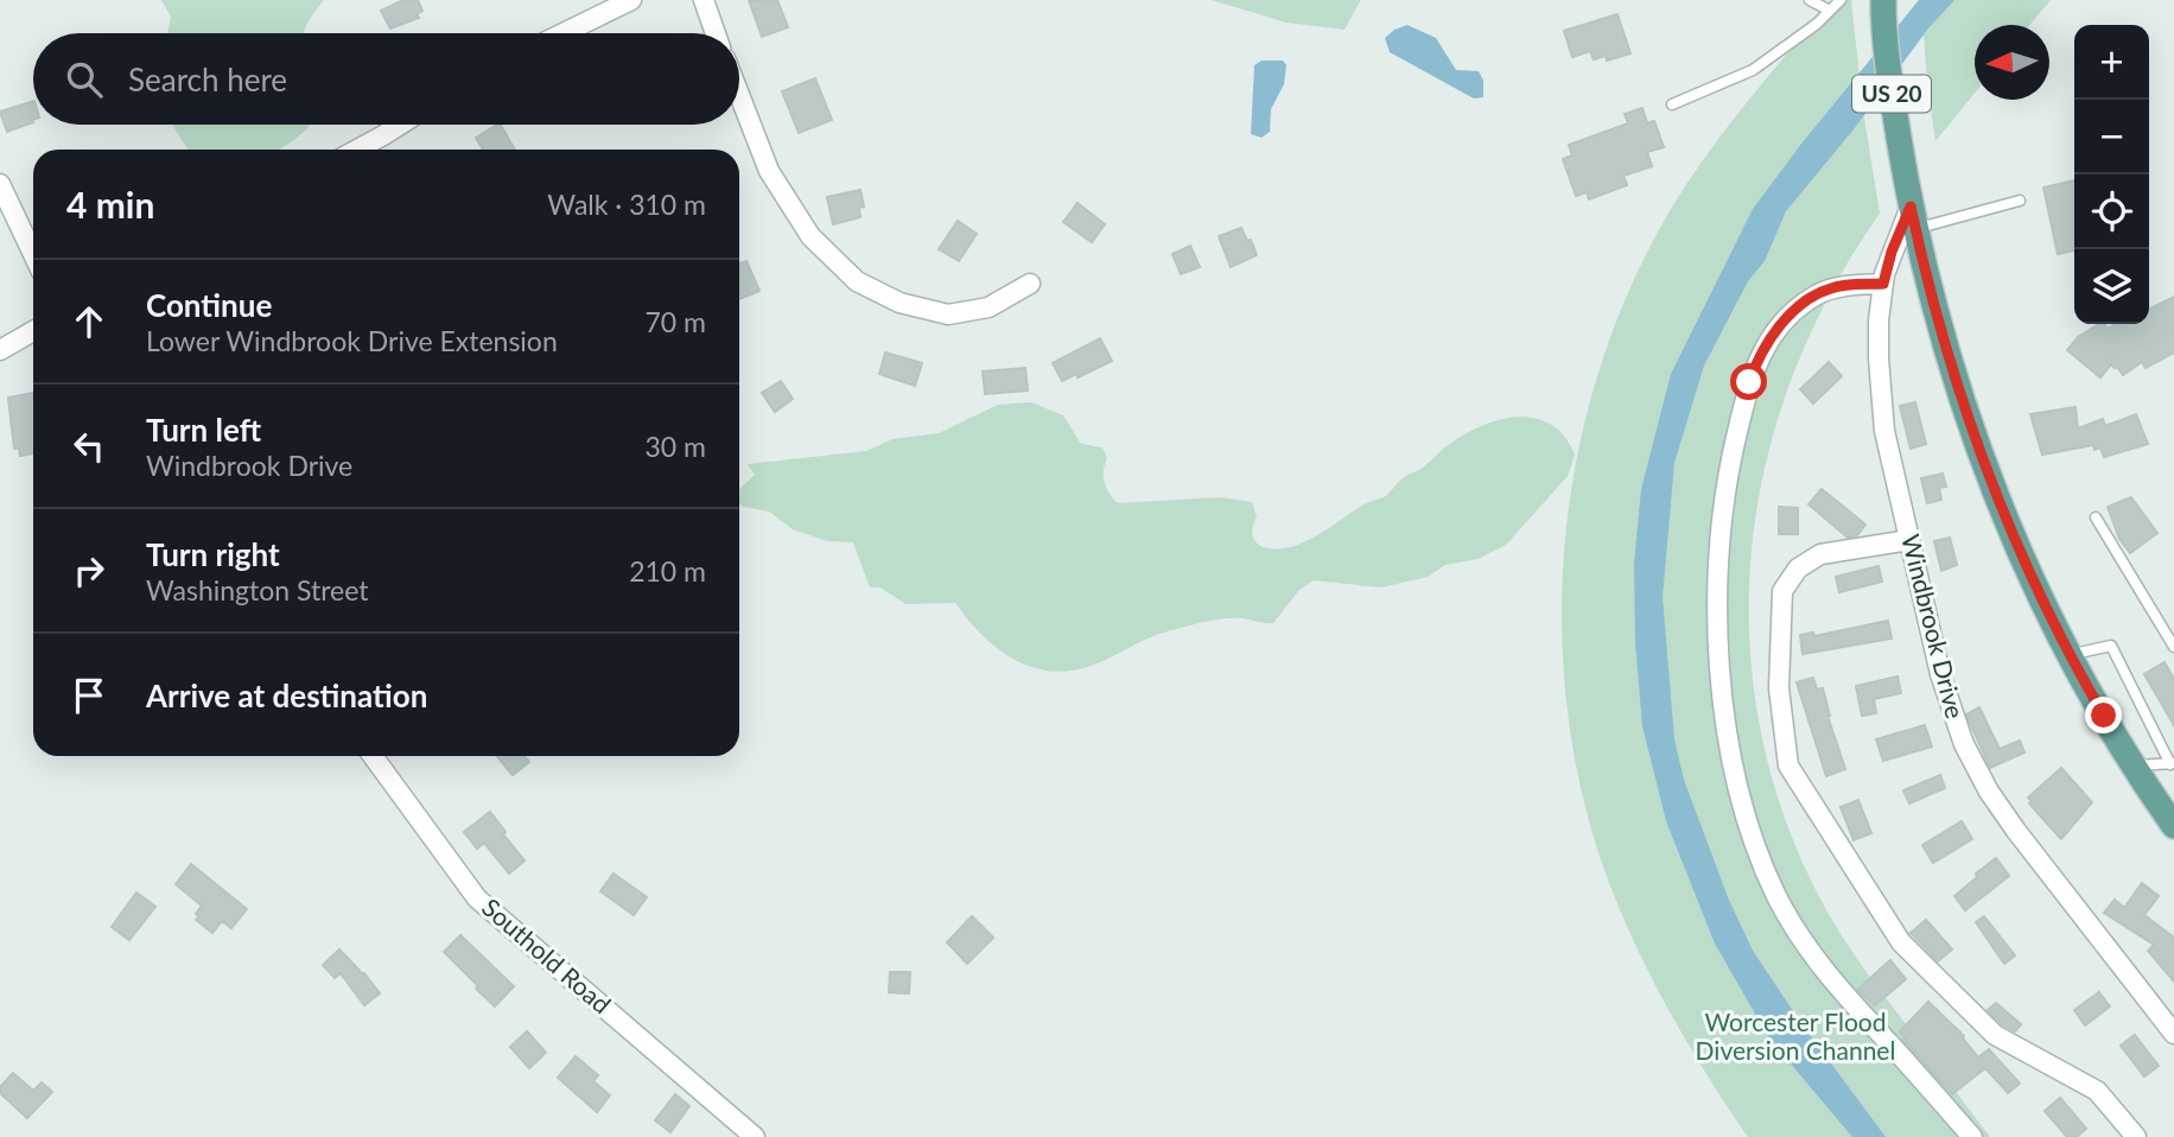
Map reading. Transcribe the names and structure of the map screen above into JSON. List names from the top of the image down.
{
  "streets": {
    "main road": ["US 20"],
    "street": ["Windbrook Drive", "Southold Road"]
  },
  "crossings": [
    ["US 20", "Windbrook Drive"]
  ],
  "parks": ["Worcester Flood Diversion Channel"],
  "north": "left",
  "page": {
    "map_buttons": ["+", "−"],
    "search": "Search here",
    "heading": ["4 min", "Walk · 310 m"],
    "list": [
      ["Continue", "Lower Windbrook Drive Extension", "70 m"],
      ["Turn left", "Windbrook Drive", "30 m"],
      ["Turn right", "Washington Street", "210 m"],
      "Arrive at destination"
    ]
  }
}
